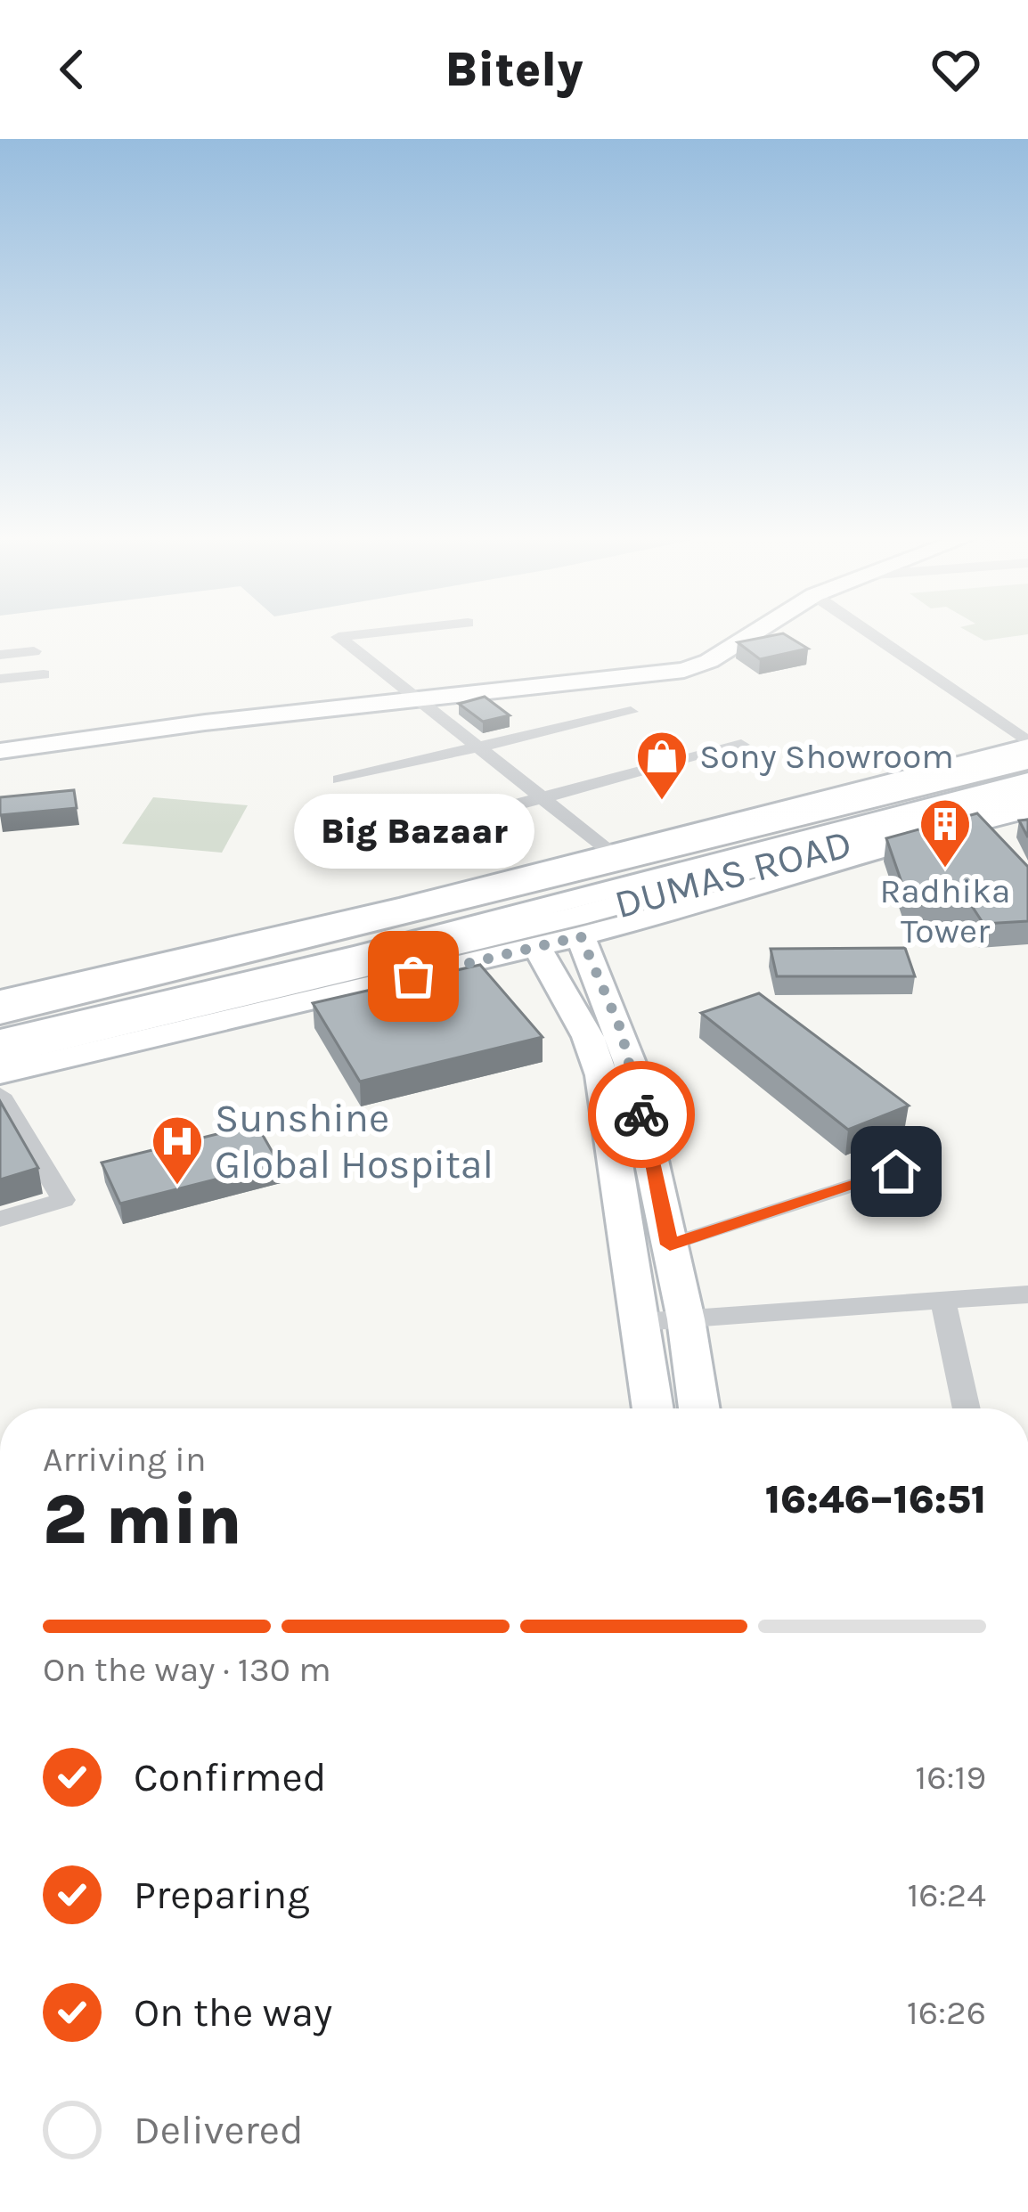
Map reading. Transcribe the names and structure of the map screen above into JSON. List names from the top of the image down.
{
  "streets": {
    "main road": ["DUMAS ROAD"]
  },
  "places": {
    "shop": ["Sony Showroom"],
    "building": ["Radhika Tower"],
    "other": ["Big Bazaar"],
    "hospital": ["Sunshine Global Hospital"]
  },
  "page": {
    "header": "Bitely",
    "bubble": "Big Bazaar",
    "heading": ["2 min", "Arriving in", "16:46–16:51"],
    "bar": "On the way · 130 m",
    "list": [
      ["Confirmed", "16:19"],
      ["Preparing", "16:24"],
      ["On the way", "16:26"],
      "Delivered"
    ]
  }
}
